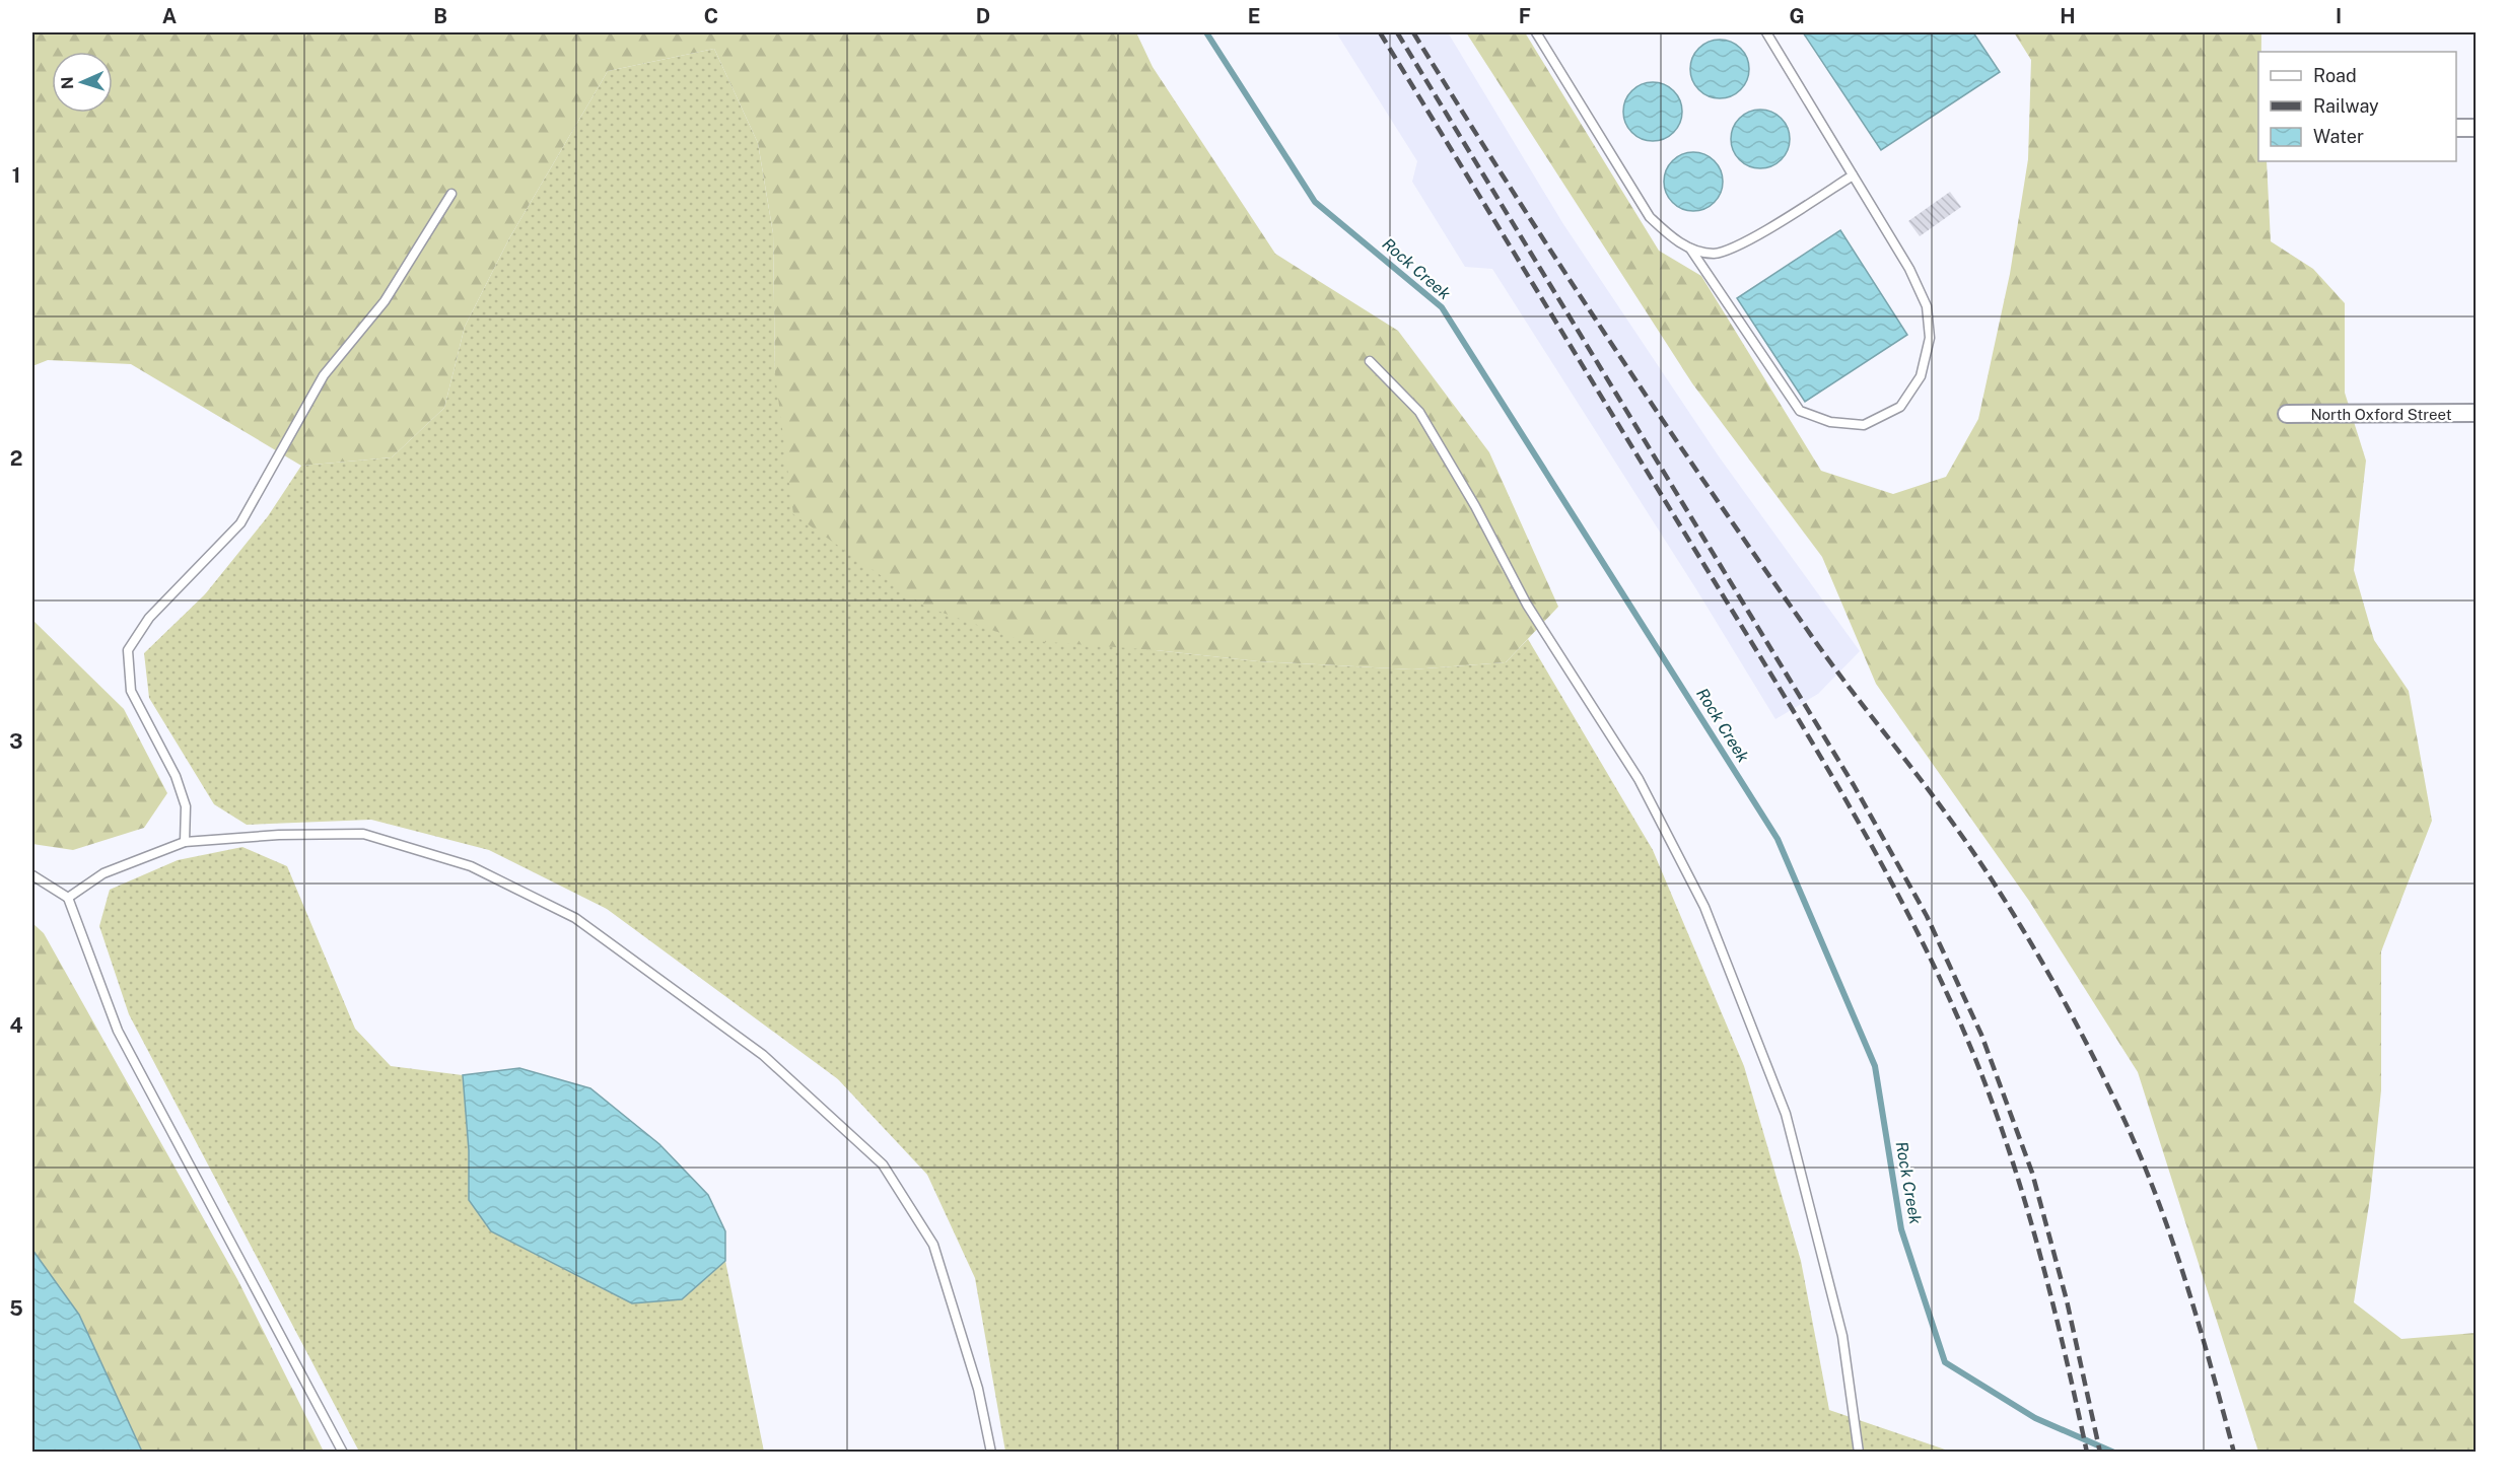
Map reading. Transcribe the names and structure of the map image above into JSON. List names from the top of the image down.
{
  "streets": {
    "street": ["North Oxford Street"]
  },
  "water": ["Rock Creek"],
  "legend": ["Road", "Railway", "Water"],
  "north": "left",
  "grid": {
    "columns": [
      "A",
      "B",
      "C",
      "D",
      "E",
      "F",
      "G",
      "H",
      "I"
    ],
    "rows": [
      "1",
      "2",
      "3",
      "4",
      "5"
    ]
  }
}
